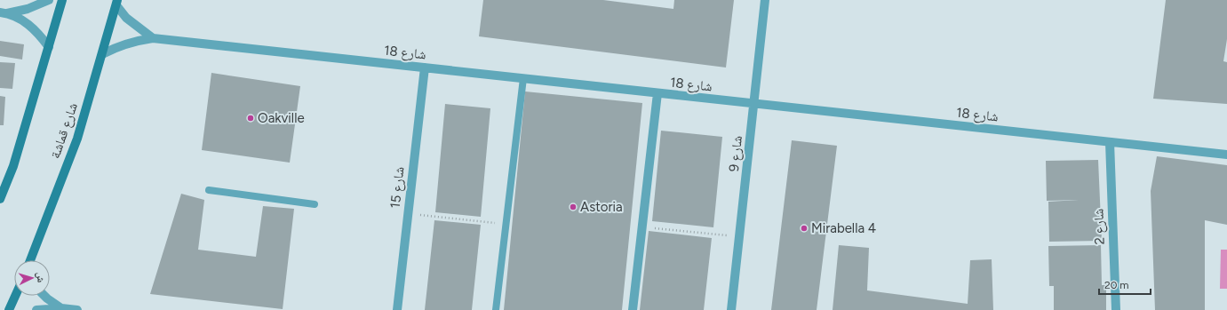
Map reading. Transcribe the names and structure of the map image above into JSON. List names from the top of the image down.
{
  "streets": {
    "street": [
      "شارع 18",
      "شارع قماشة",
      "شارع 9",
      "شارع 15",
      "شارع 2"
    ]
  },
  "crossings": [
    ["شارع 18", "شارع قماشة"],
    ["شارع 18", "شارع 9"],
    ["شارع 18", "شارع 15"],
    ["شارع 18", "شارع 2"]
  ],
  "places": ["Oakville", "Astoria", "Mirabella 4"],
  "scale_bar": "20 m",
  "north": "right"
}
